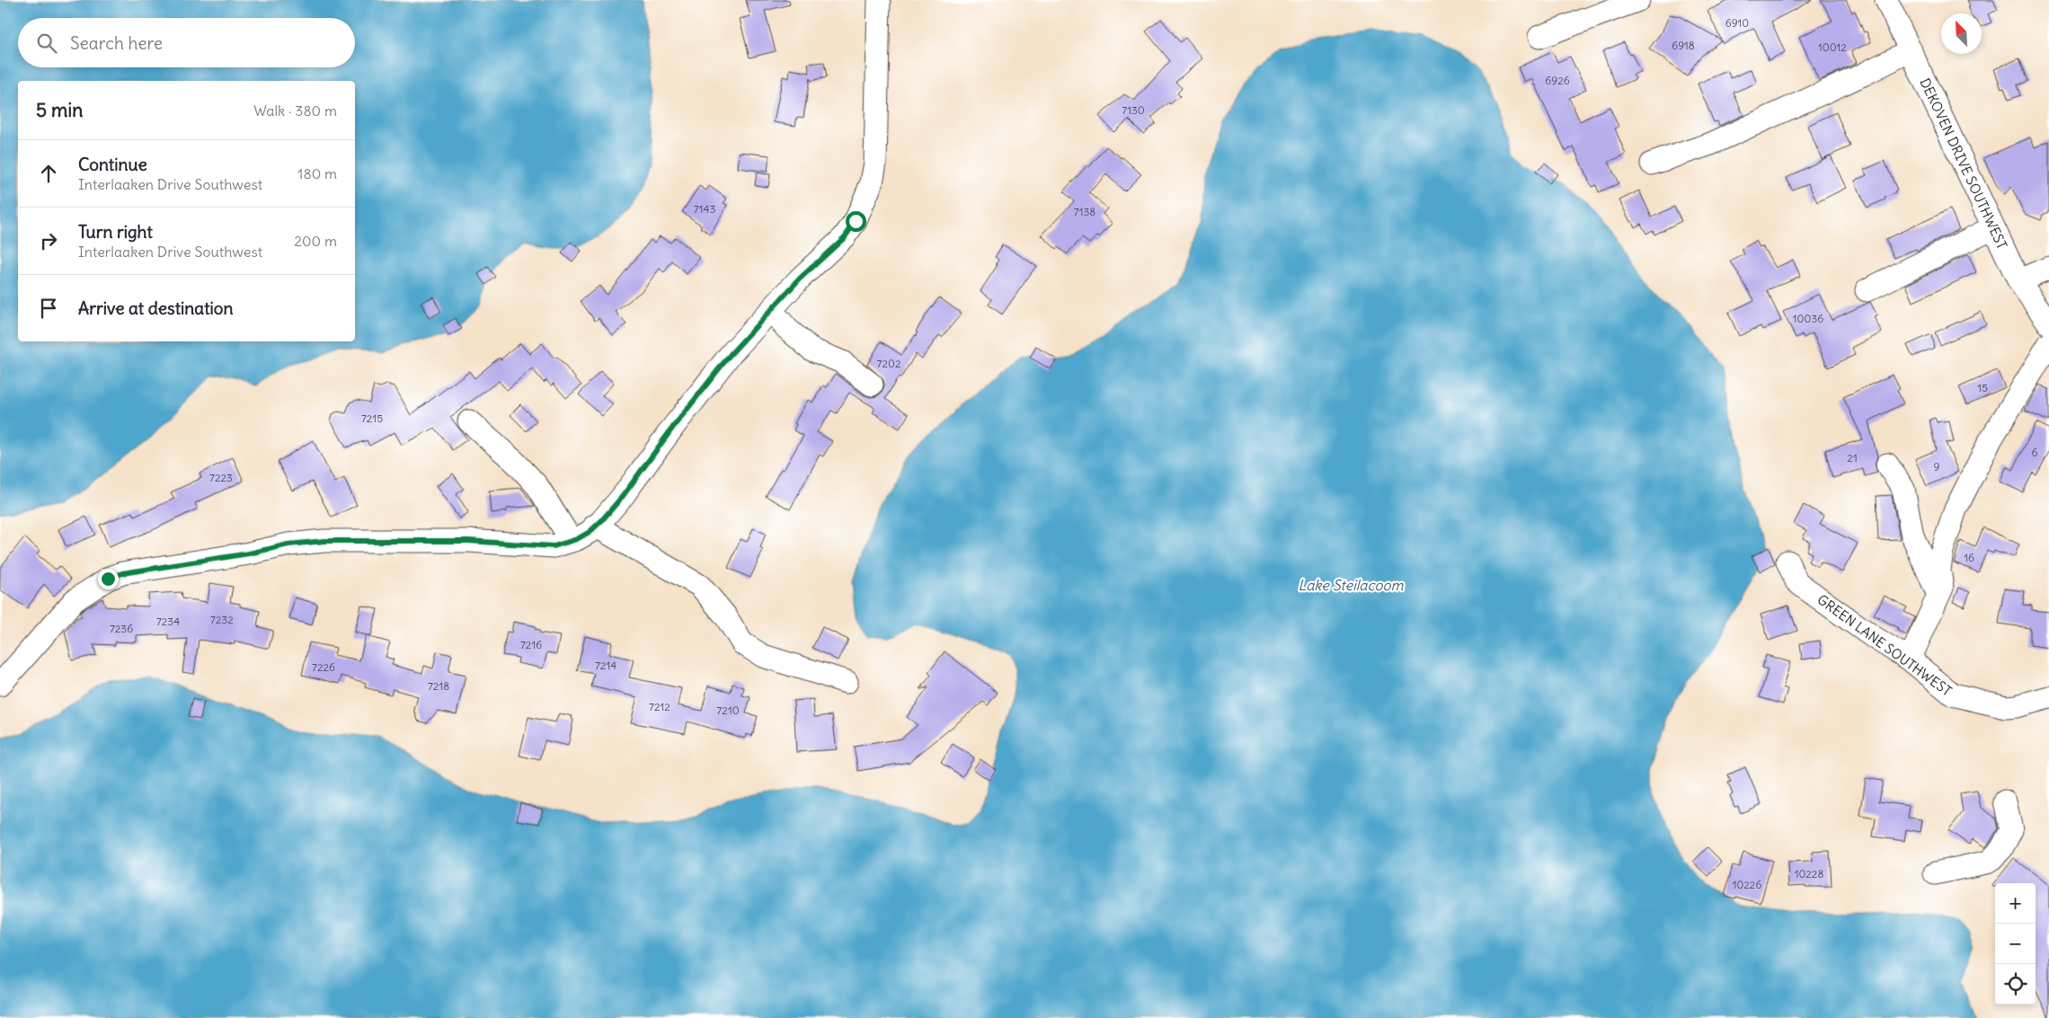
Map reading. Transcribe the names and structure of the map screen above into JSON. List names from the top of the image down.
{
  "streets": {
    "street": ["DEKOVEN DRIVE SOUTHWEST", "GREEN LANE SOUTHWEST"]
  },
  "water": ["Lake Steilacoom"],
  "house_numbers": [
    "6910",
    "6918",
    "10012",
    "6926",
    "7130",
    "7143",
    "7138",
    "10036",
    "7202",
    "15",
    "7215",
    "6",
    "21",
    "9",
    "7223",
    "16",
    "7232",
    "7234",
    "7236",
    "7216",
    "7214",
    "7226",
    "7218",
    "7212",
    "7210",
    "10228",
    "10226"
  ],
  "north": "top left",
  "page": {
    "search": "Search here",
    "heading": ["5 min", "Walk · 380 m"],
    "list": [
      ["Continue", "Interlaaken Drive Southwest", "180 m"],
      ["Turn right", "Interlaaken Drive Southwest", "200 m"],
      "Arrive at destination"
    ],
    "map_buttons": ["+", "−"]
  }
}
